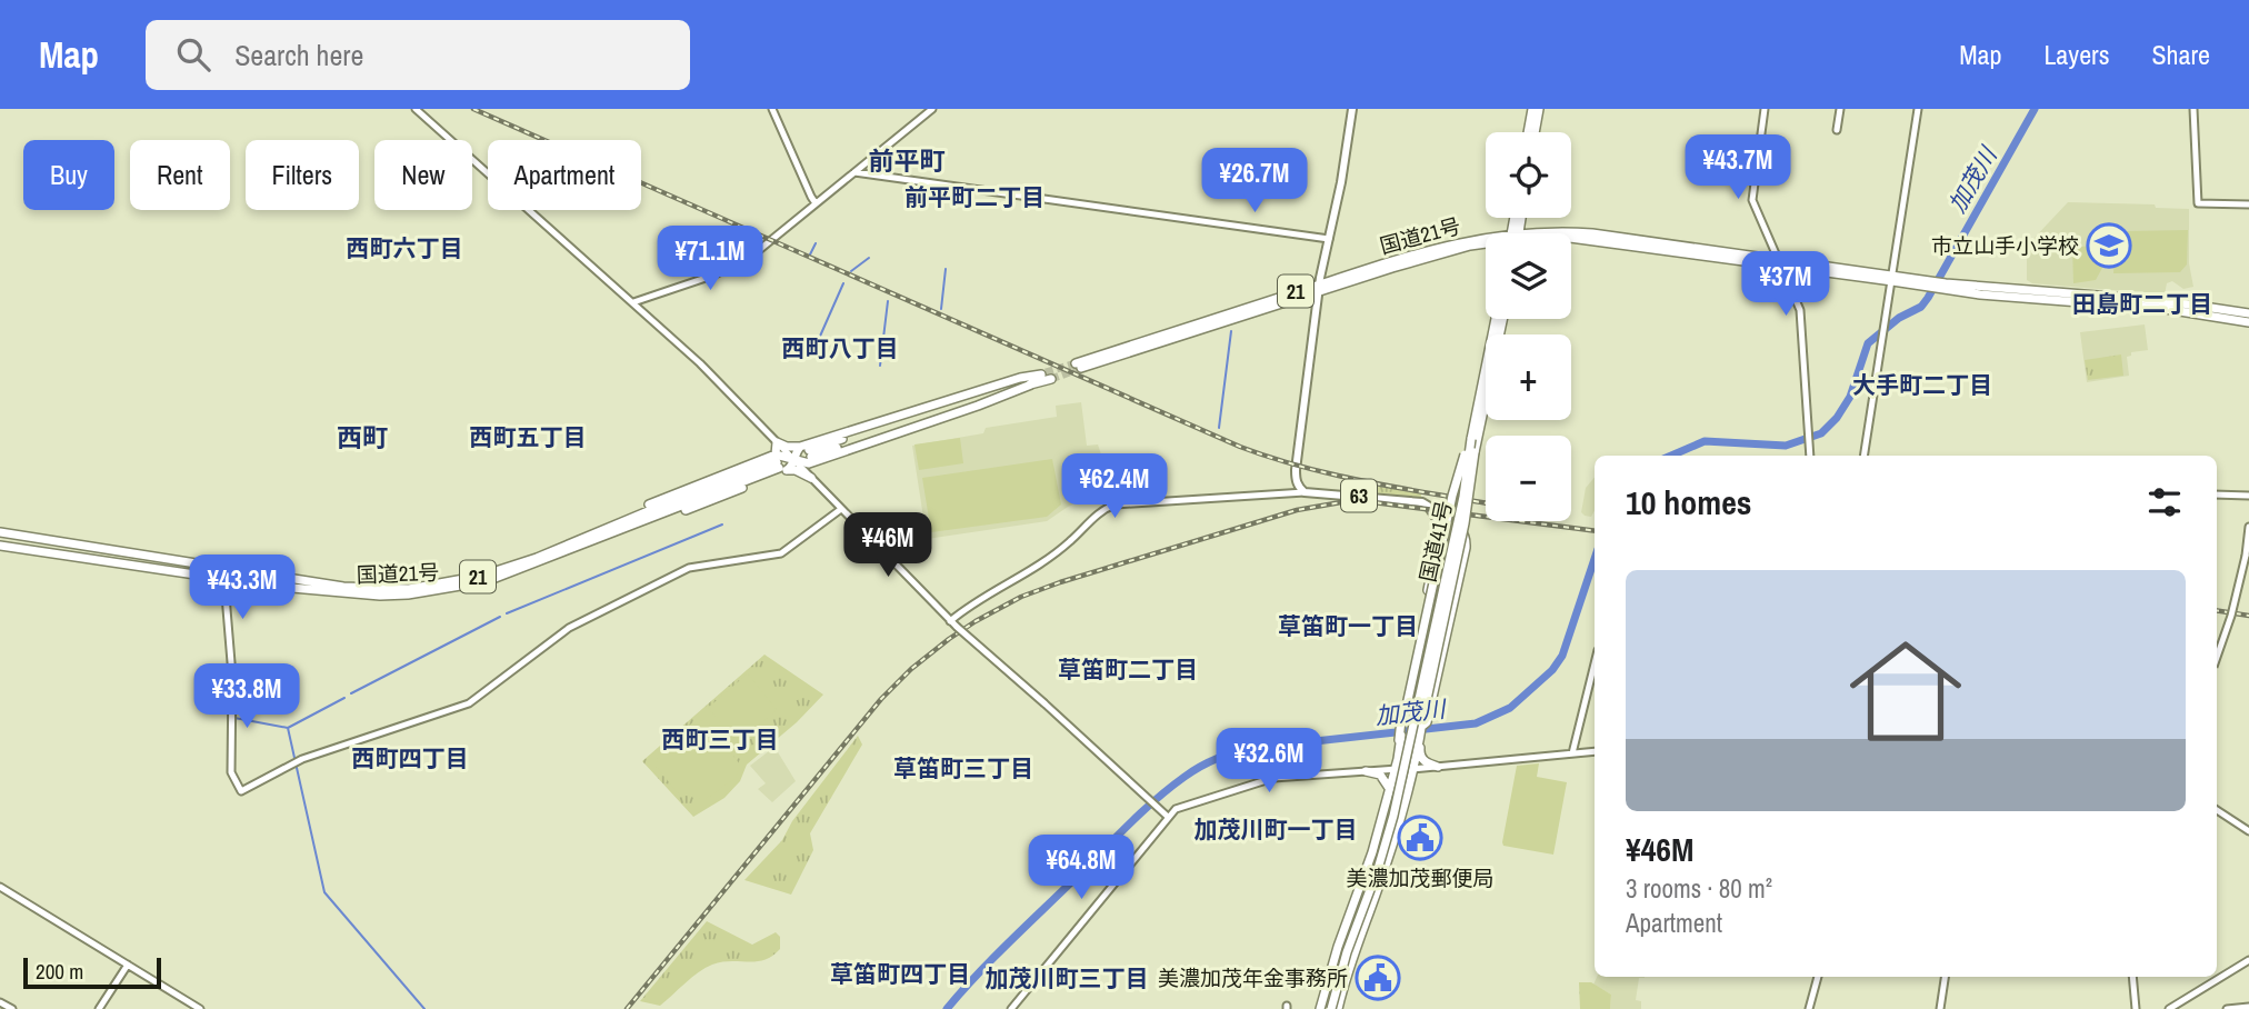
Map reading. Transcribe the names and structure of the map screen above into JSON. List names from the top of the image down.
{
  "streets": {
    "highway": ["国道21号", "21", "国道41号"],
    "main road": ["63"]
  },
  "districts": [
    "前平町",
    "前平町二丁目",
    "西町六丁目",
    "田島町二丁目",
    "西町八丁目",
    "大手町二丁目",
    "西町",
    "西町五丁目",
    "草笛町一丁目",
    "草笛町二丁目",
    "西町三丁目",
    "西町四丁目",
    "草笛町三丁目",
    "加茂川町一丁目",
    "草笛町四丁目",
    "加茂川町三丁目"
  ],
  "water": ["加茂川"],
  "places": {
    "school or university": ["市立山手小学校"],
    "public building": ["美濃加茂郵便局", "美濃加茂年金事務所"]
  },
  "scale_bar": "200 m",
  "page": {
    "header": "Map",
    "search": "Search here",
    "nav": ["Map", "Layers", "Share"],
    "map_buttons": ["+", "−"],
    "price": [
      "¥43.7M",
      "¥26.7M",
      "¥71.1M",
      "¥37M",
      "¥62.4M",
      "¥46M",
      "¥43.3M",
      "¥33.8M",
      "¥32.6M",
      "¥64.8M"
    ],
    "chip": [
      "Buy",
      "Rent",
      "Filters",
      "New",
      "Apartment"
    ],
    "heading": "10 homes",
    "list": [
      {
        "name": "¥46M",
        "note": "3 rooms · 80 m² · Apartment"
      }
    ],
    "scale": "200 m"
  }
}
